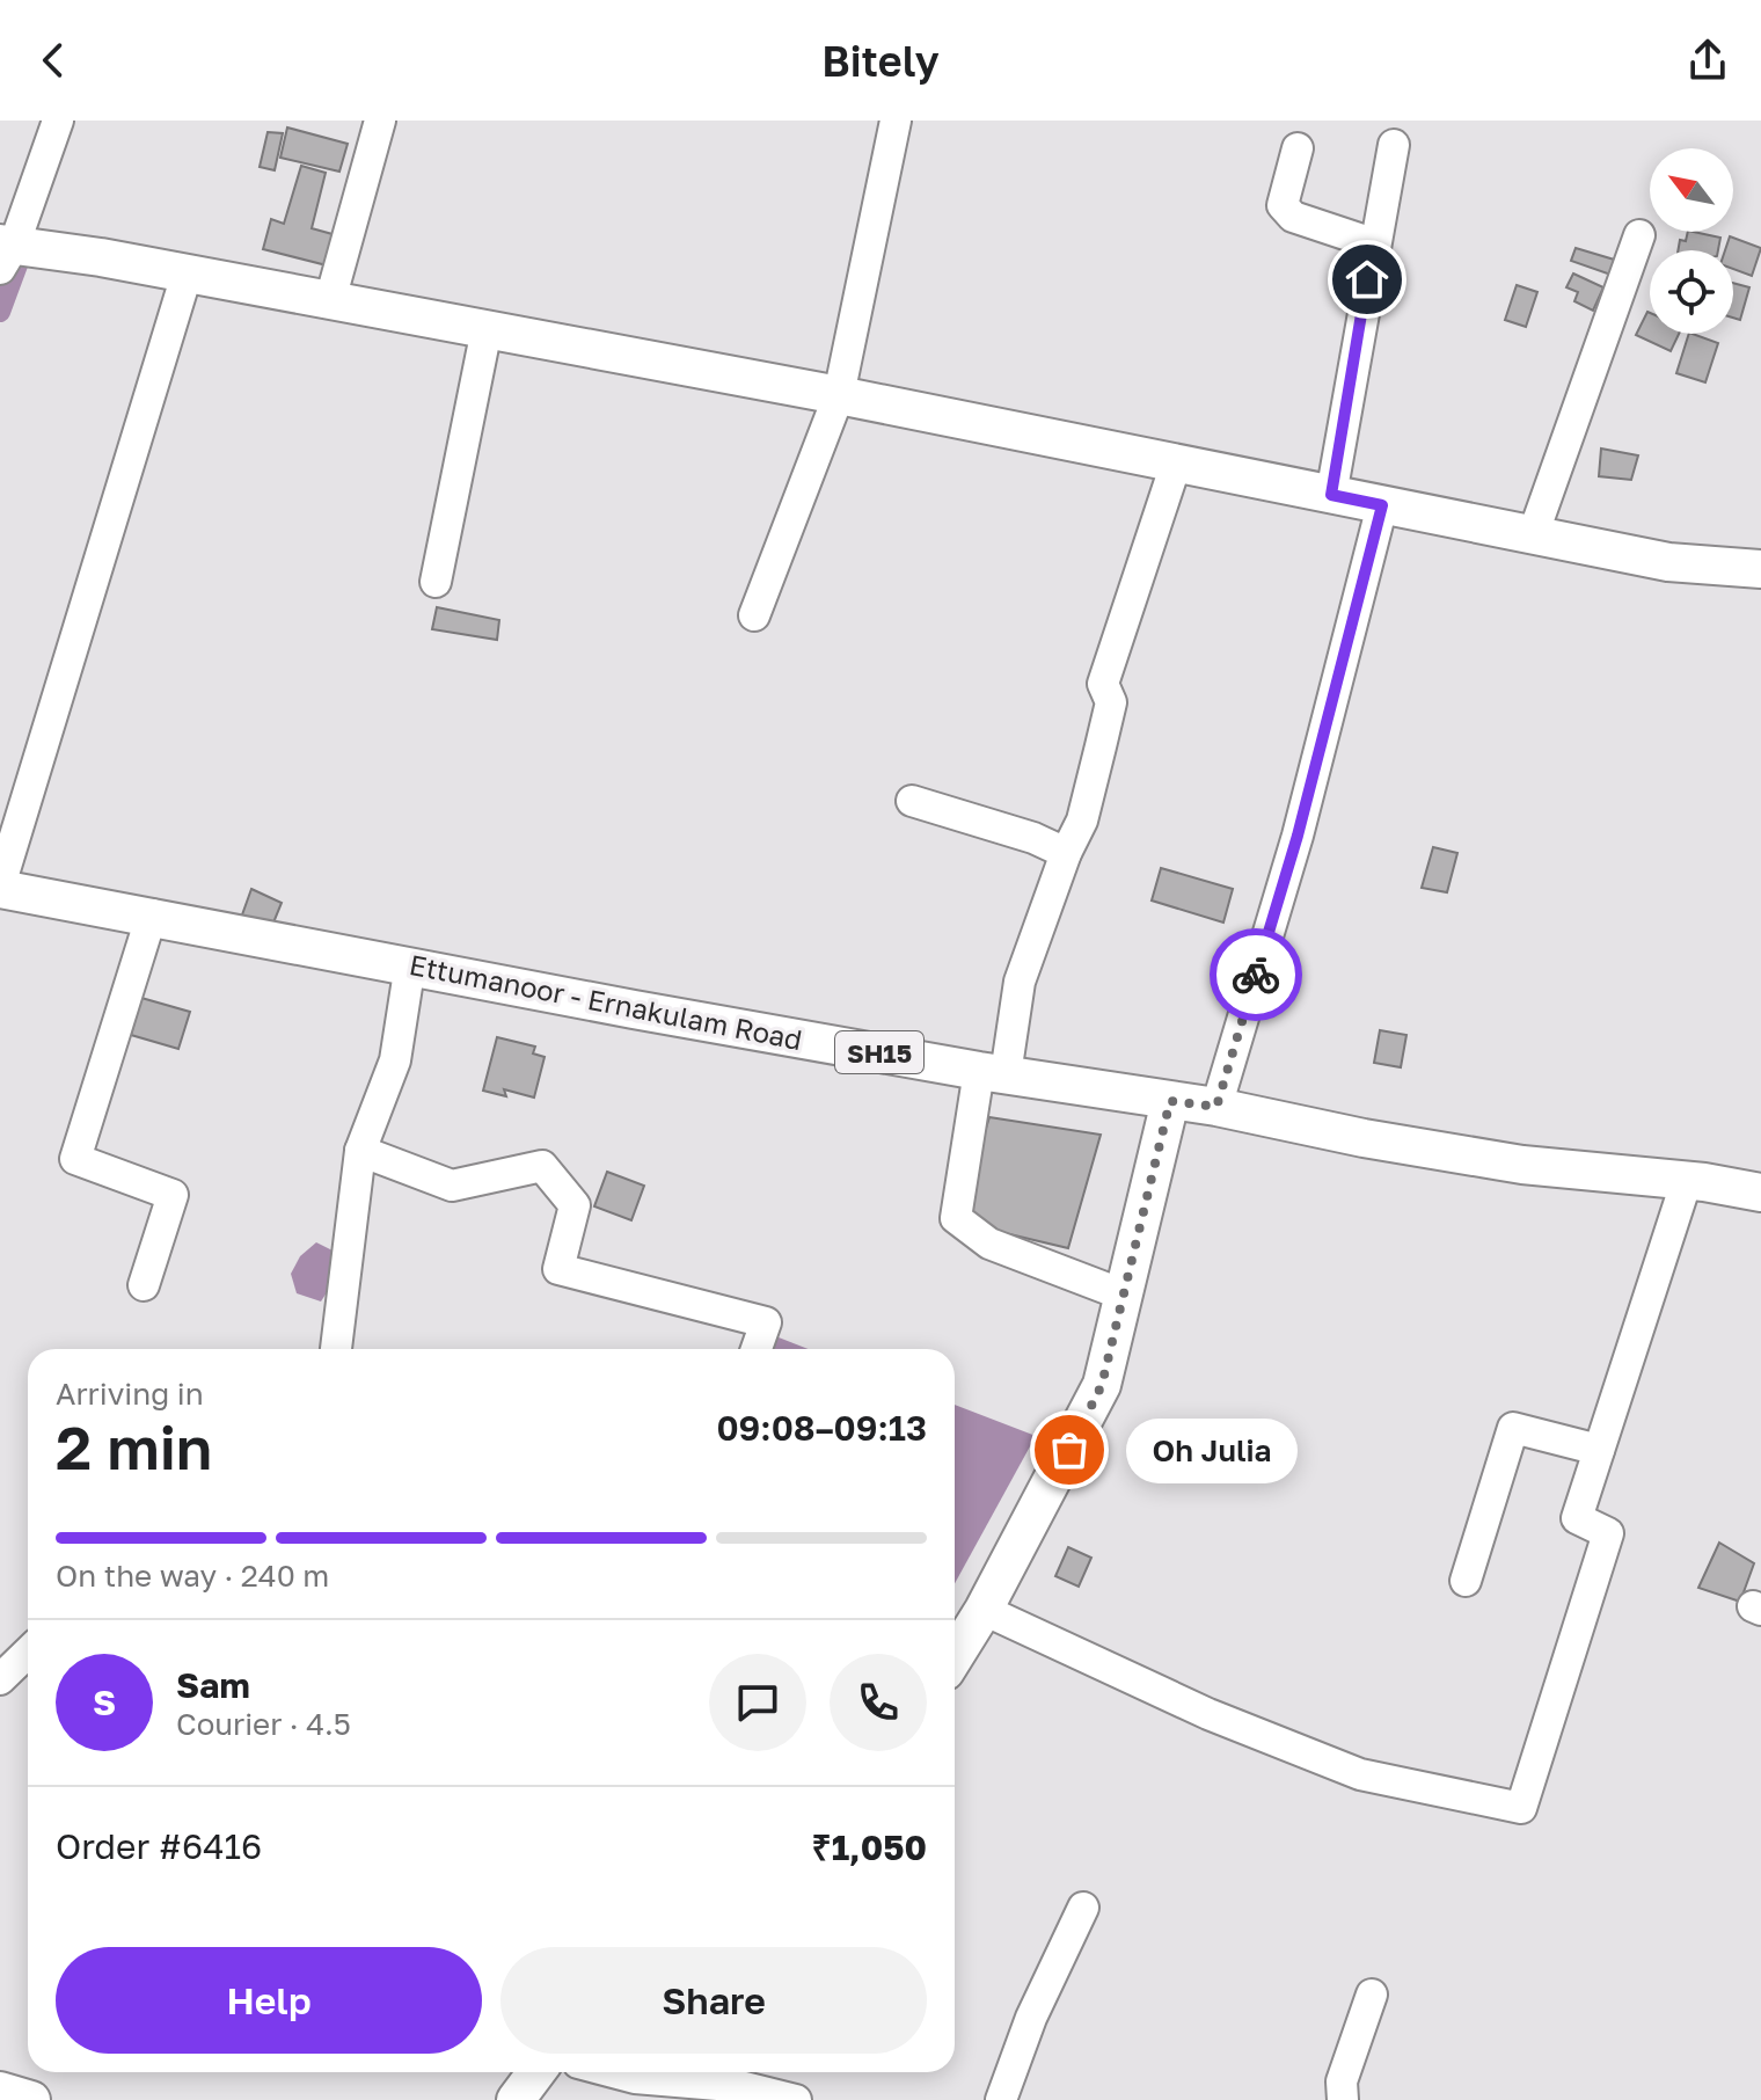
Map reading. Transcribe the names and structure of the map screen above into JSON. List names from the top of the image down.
{
  "streets": {
    "main road": ["Ettumanoor - Ernakulam Road", "SH15"]
  },
  "places": ["Oh Julia"],
  "north": "top left",
  "page": {
    "header": "Bitely",
    "heading": ["2 min", "Arriving in", "09:08–09:13"],
    "panel": [
      "Sam",
      "Courier · 4.5",
      "Order #6416",
      "₹1,050"
    ],
    "bubble": "Oh Julia",
    "bar": "On the way · 240 m",
    "round": "S",
    "buttons": ["Help", "Share"]
  }
}
